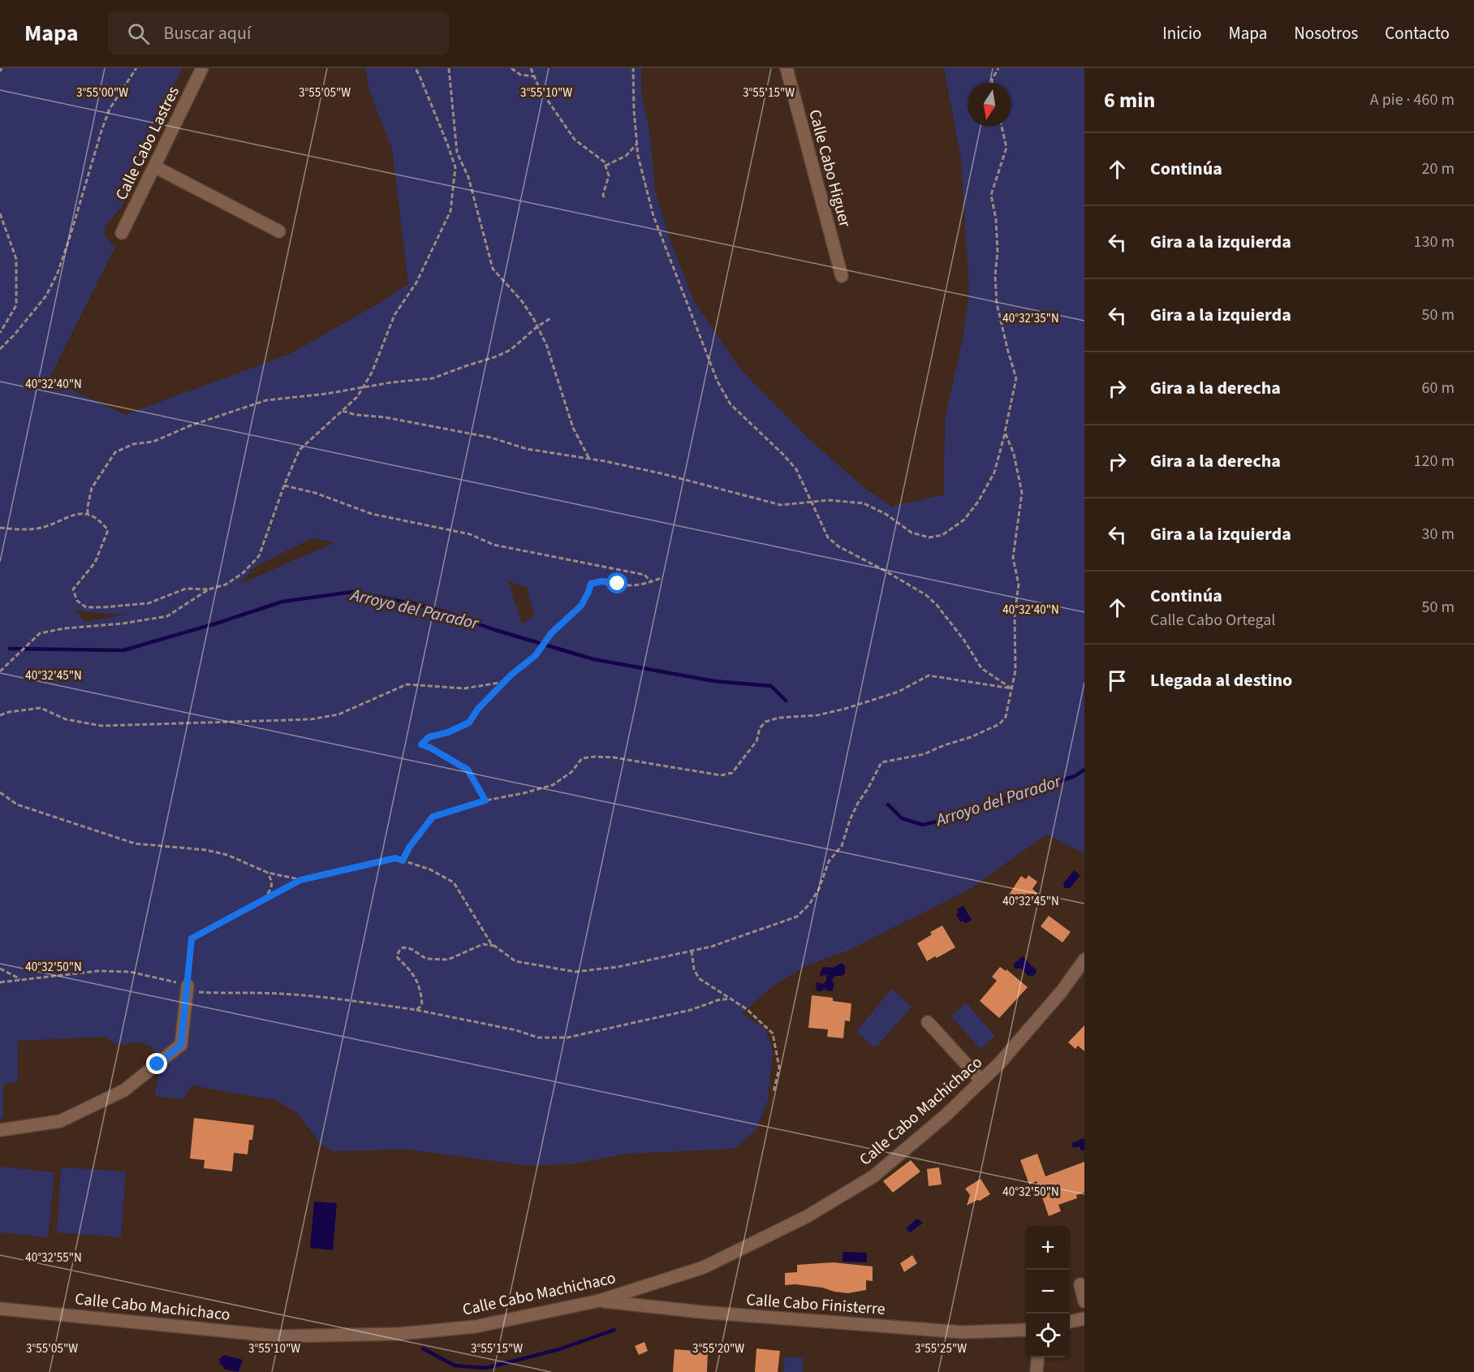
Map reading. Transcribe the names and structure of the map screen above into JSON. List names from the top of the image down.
{
  "streets": {
    "street": [
      "Calle Cabo Lastres",
      "Calle Cabo Higuer",
      "Calle Cabo Machichaco",
      "Calle Cabo Finisterre"
    ]
  },
  "crossings": [
    ["Calle Cabo Machichaco", "Calle Cabo Finisterre"]
  ],
  "water": ["Arroyo del Parador"],
  "north": "bottom",
  "page": {
    "header": "Mapa",
    "search": "Buscar aquí",
    "nav": [
      "Inicio",
      "Mapa",
      "Nosotros",
      "Contacto"
    ],
    "heading": ["6 min", "A pie · 460 m"],
    "list": [
      ["Continúa", "20 m"],
      ["Gira a la izquierda", "130 m"],
      ["Gira a la izquierda", "50 m"],
      ["Gira a la derecha", "60 m"],
      ["Gira a la derecha", "120 m"],
      ["Gira a la izquierda", "30 m"],
      ["Continúa", "Calle Cabo Ortegal", "50 m"],
      "Llegada al destino"
    ],
    "map_buttons": ["+", "−"]
  },
  "coordinates": [
    "3°55'00\"W",
    "3°55'05\"W",
    "3°55'10\"W",
    "3°55'15\"W",
    "40°32'35\"N",
    "40°32'40\"N",
    "40°32'45\"N",
    "40°32'50\"N",
    "40°32'55\"N",
    "3°55'20\"W",
    "3°55'25\"W"
  ]
}
